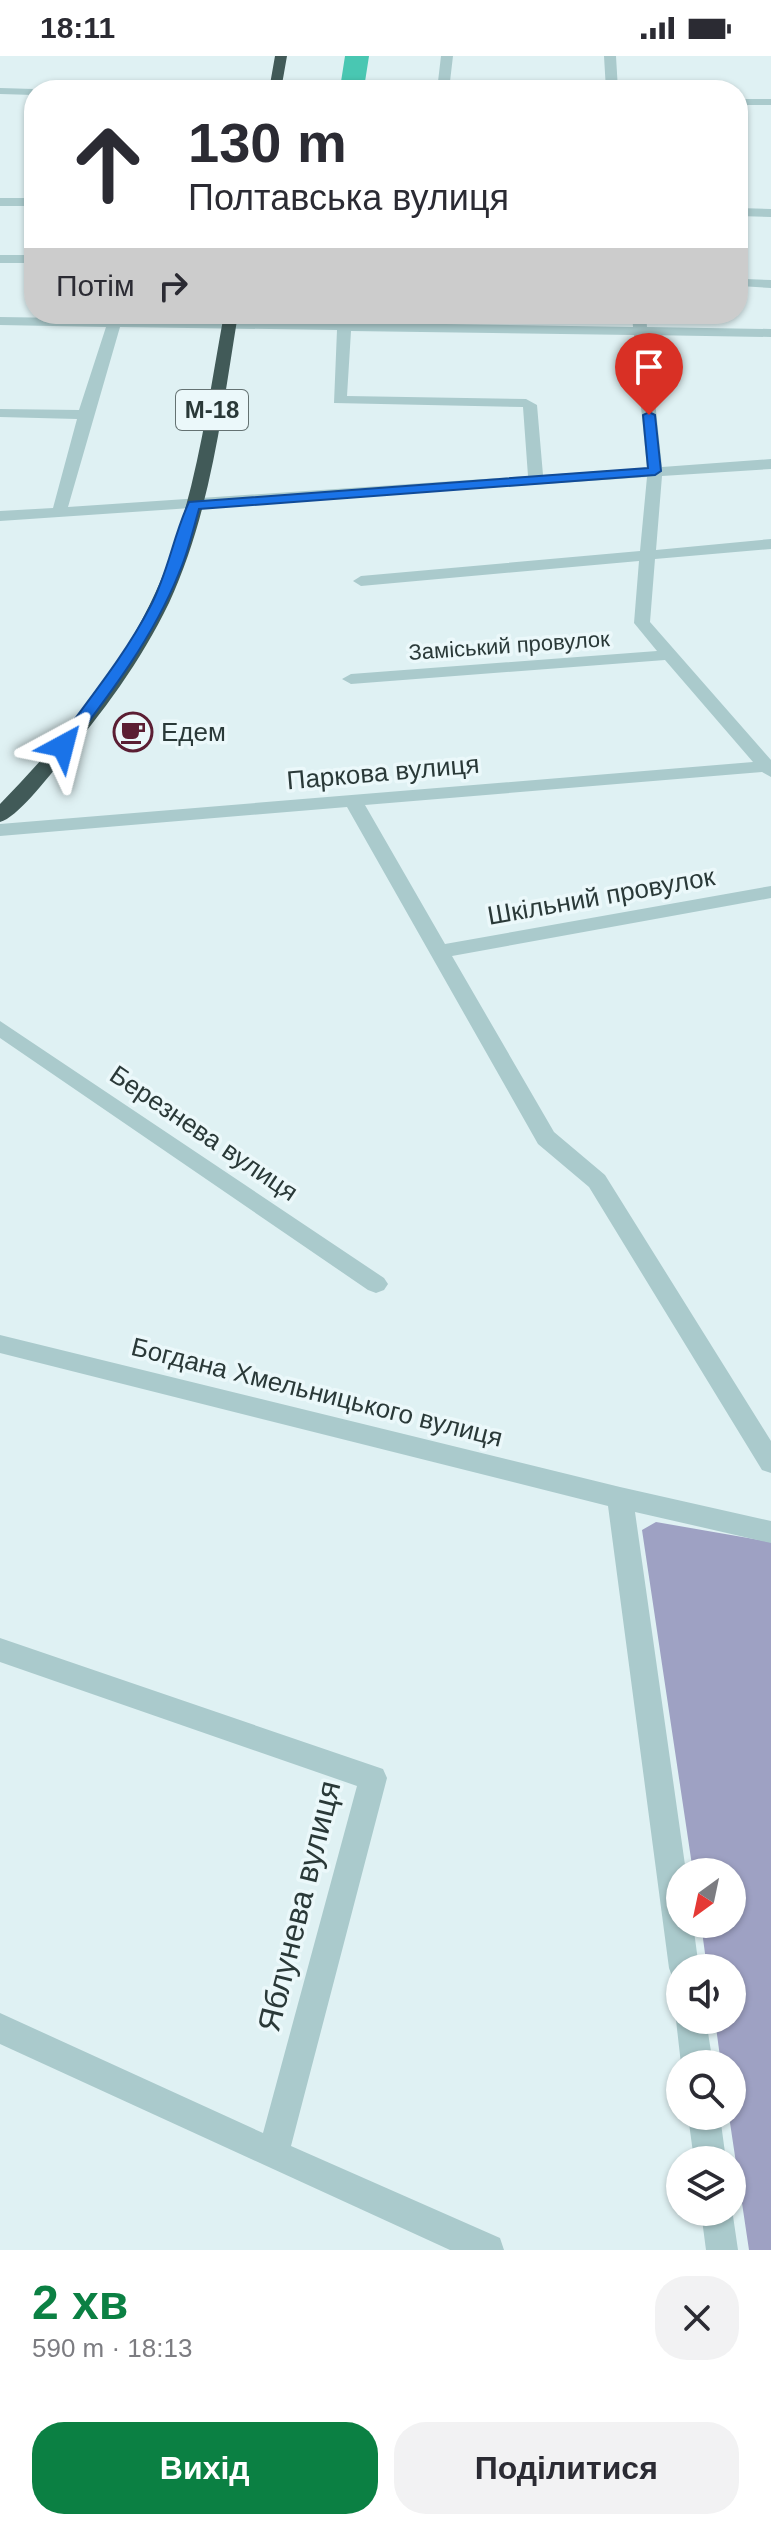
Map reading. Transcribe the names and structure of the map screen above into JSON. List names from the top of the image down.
{
  "streets": {
    "highway": ["М-18"],
    "street": [
      "Заміський провулок",
      "Паркова вулиця",
      "Шкільний провулок",
      "Березнева вулиця",
      "Богдана Хмельницького вулиця",
      "Яблунева вулиця"
    ]
  },
  "places": {
    "cafe": ["Едем"]
  },
  "north": "bottom left",
  "page": {
    "status": "18:11",
    "turn": ["130 m", "Полтавська вулиця"],
    "then": "Потім",
    "heading": ["2 хв", "590 m · 18:13"],
    "buttons": ["Вихід", "Поділитися"]
  }
}
